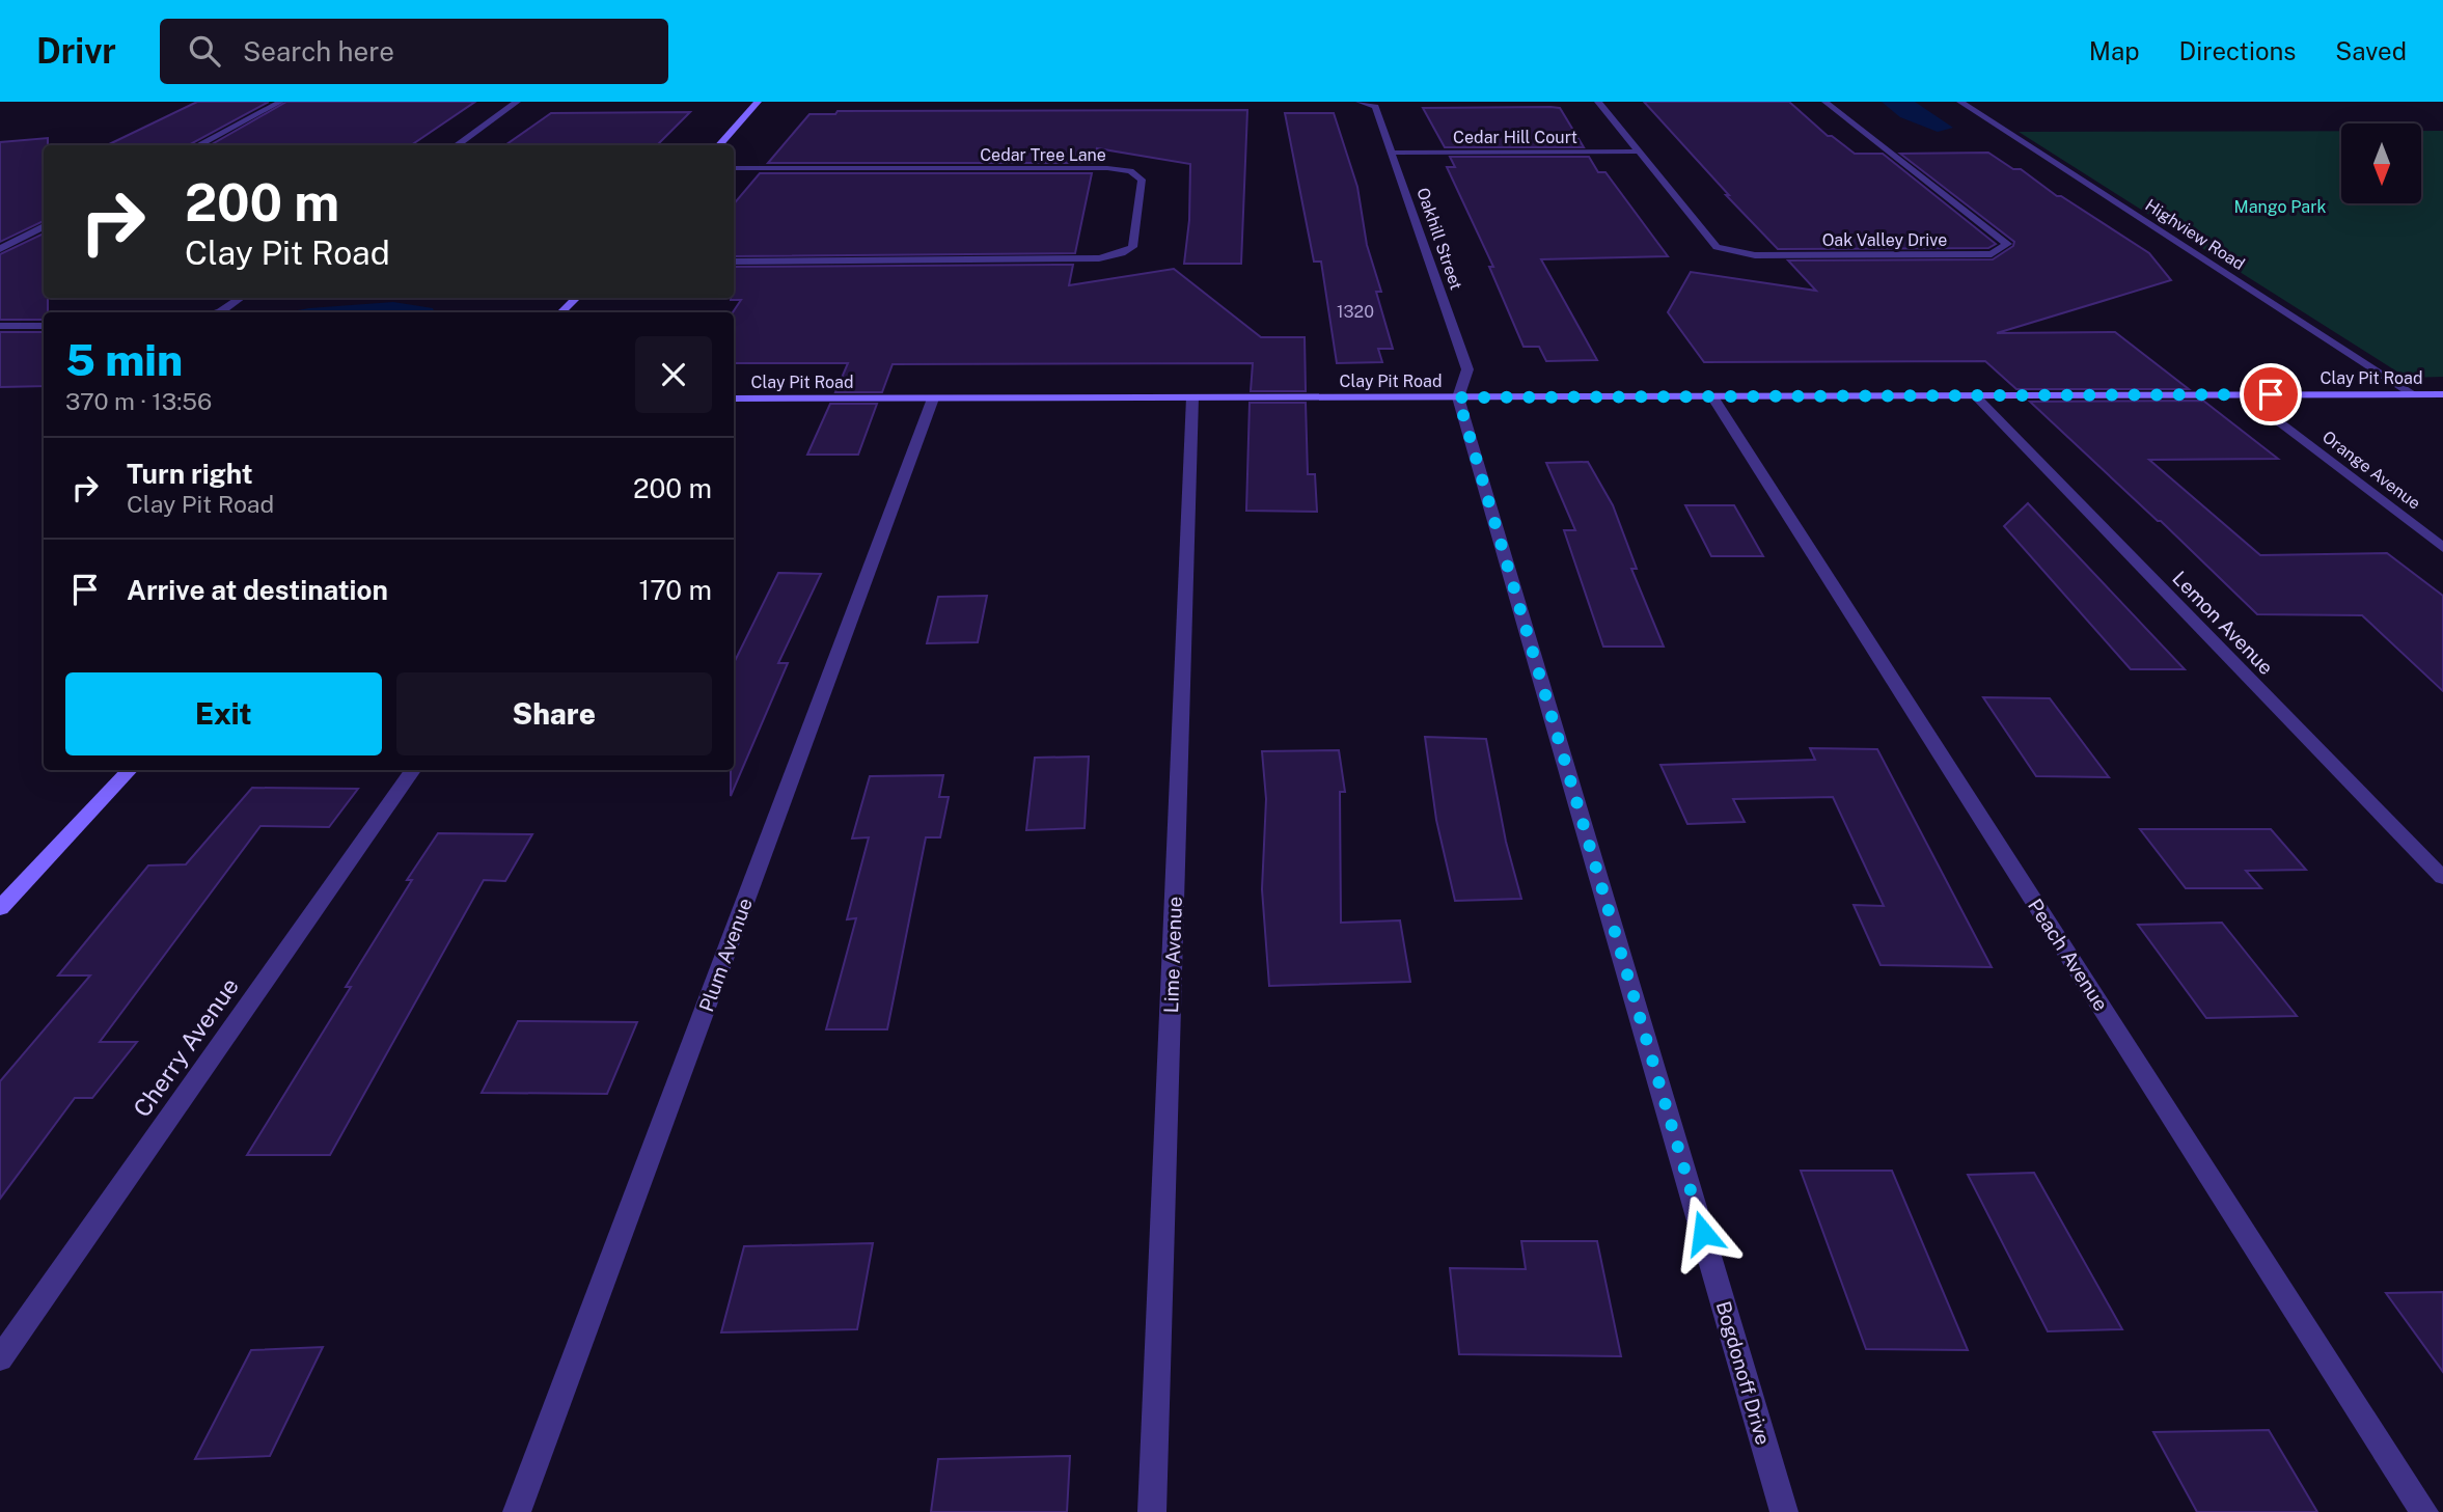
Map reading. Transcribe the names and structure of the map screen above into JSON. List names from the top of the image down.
{
  "streets": {
    "street": [
      "Cedar Hill Court",
      "Cedar Tree Lane",
      "Highview Road",
      "Oakhill Street",
      "Oak Valley Drive",
      "Clay Pit Road",
      "Orange Avenue",
      "Lemon Avenue",
      "Plum Avenue",
      "Lime Avenue",
      "Peach Avenue",
      "Cherry Avenue",
      "Bogdonoff Drive"
    ]
  },
  "crossings": [
    ["Cedar Hill Court", "Oakhill Street"],
    ["Cedar Hill Court", "Oak Valley Drive"],
    ["Highview Road", "Clay Pit Road"],
    ["Oakhill Street", "Clay Pit Road"],
    ["Oakhill Street", "Bogdonoff Drive"],
    ["Clay Pit Road", "Orange Avenue"],
    ["Clay Pit Road", "Lemon Avenue"],
    ["Clay Pit Road", "Plum Avenue"],
    ["Clay Pit Road", "Lime Avenue"],
    ["Clay Pit Road", "Peach Avenue"],
    ["Clay Pit Road", "Bogdonoff Drive"]
  ],
  "parks": ["Mango Park"],
  "house_numbers": ["1320"],
  "north": "bottom",
  "page": {
    "header": "Drivr",
    "search": "Search here",
    "nav": ["Map", "Directions", "Saved"],
    "turn": ["200 m", "Clay Pit Road"],
    "heading": ["5 min", "370 m · 13:56"],
    "list": [
      {
        "name": "Turn right",
        "note": "Clay Pit Road",
        "value": "200 m"
      },
      {
        "name": "Arrive at destination",
        "value": "170 m"
      }
    ],
    "buttons": ["Exit", "Share"]
  }
}
